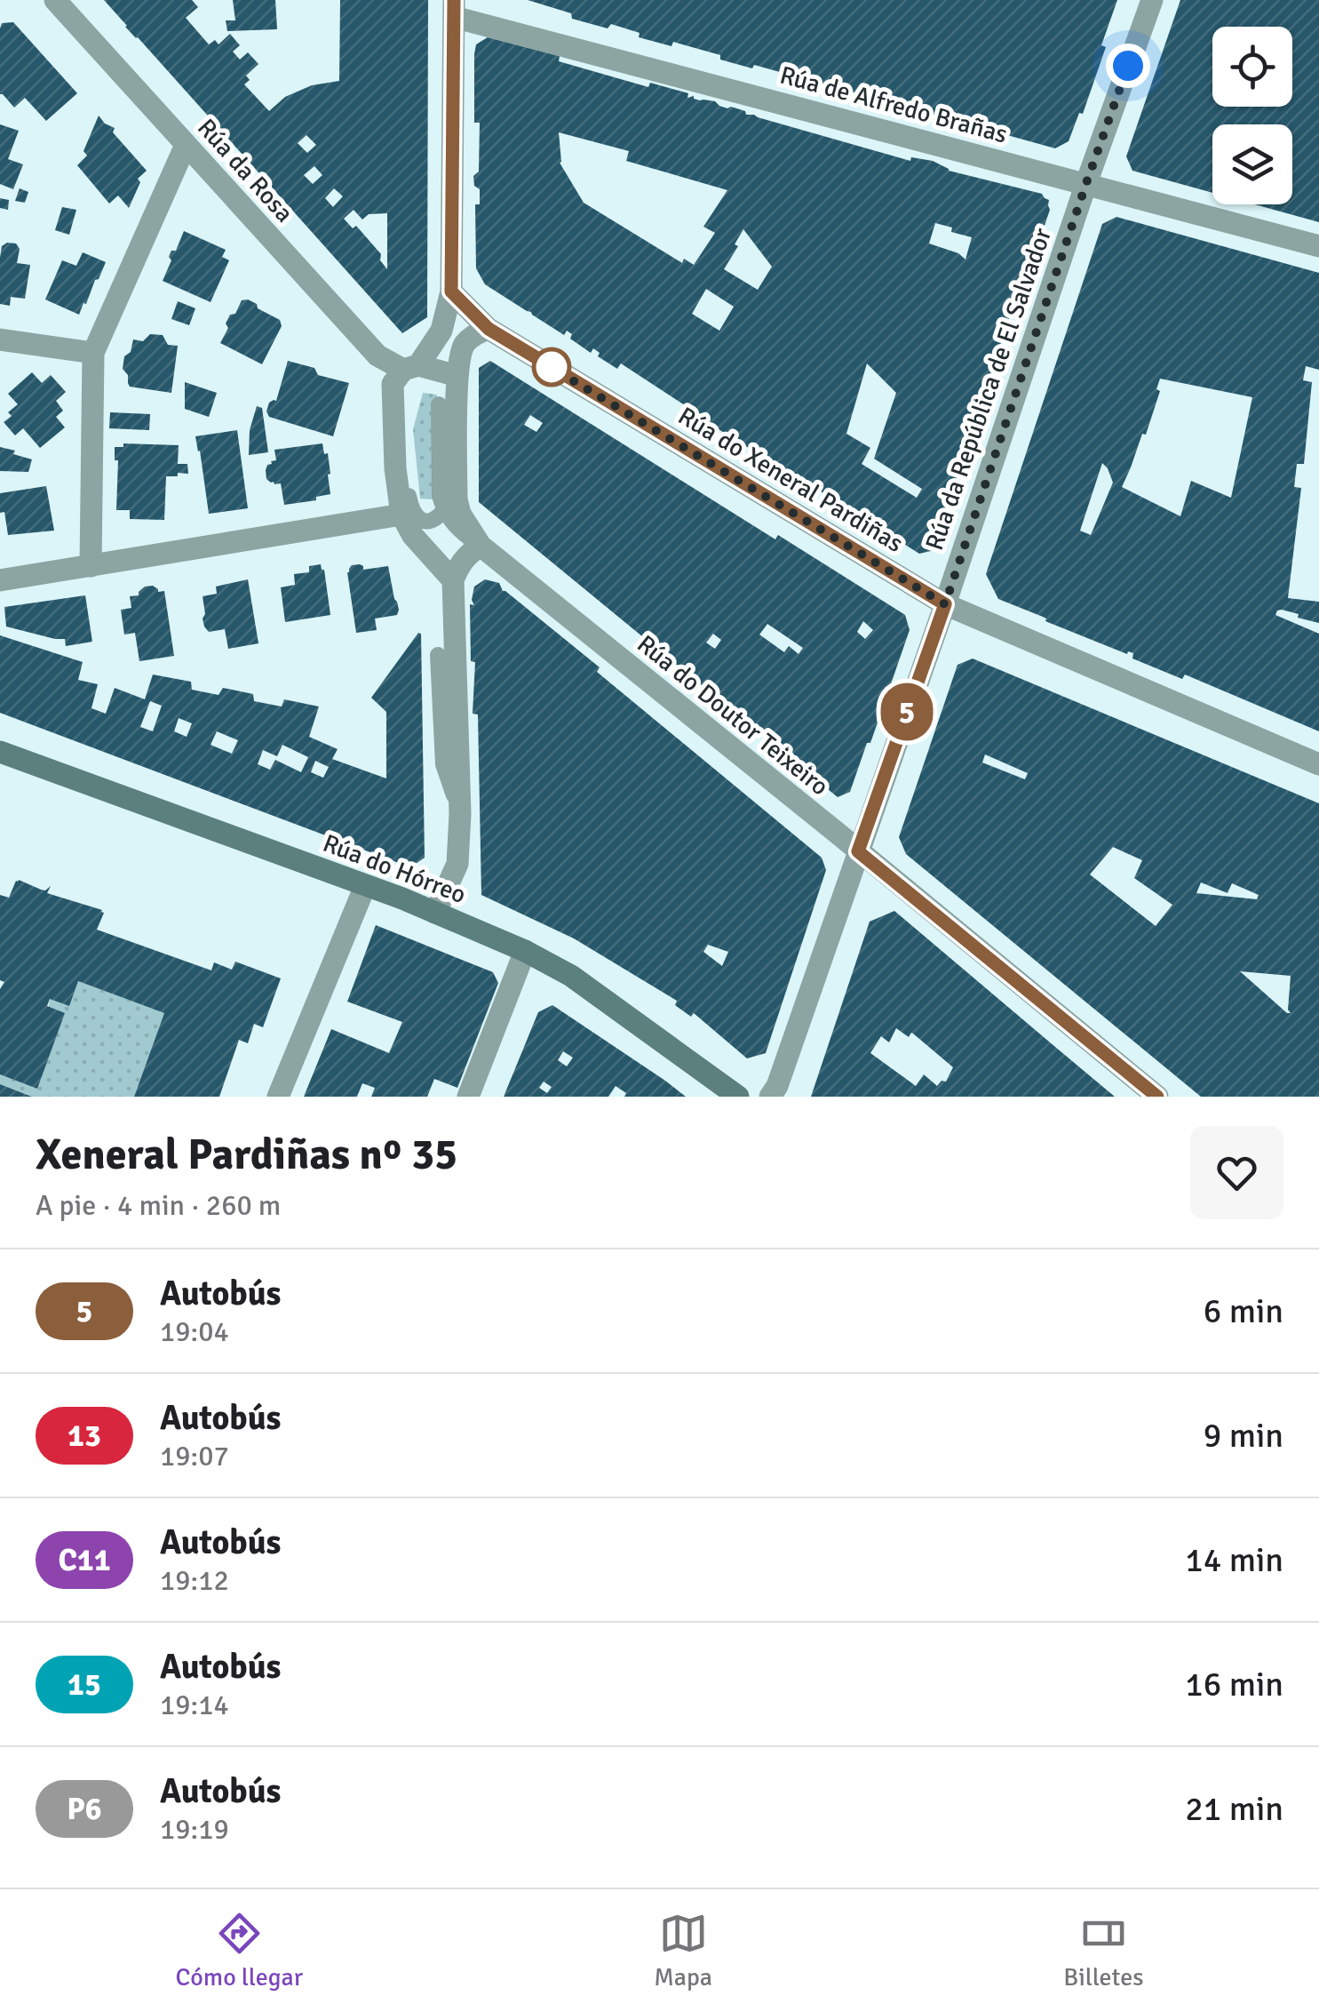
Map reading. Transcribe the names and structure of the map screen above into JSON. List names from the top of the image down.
{
  "streets": {
    "street": [
      "Rúa de Alfredo Brañas",
      "Rúa da Rosa",
      "Rúa da República de El Salvador",
      "Rúa do Xeneral Pardiñas",
      "Rúa do Doutor Teixeiro",
      "Rúa do Hórreo"
    ]
  },
  "crossings": [
    ["Rúa de Alfredo Brañas", "Rúa da República de El Salvador"],
    ["Rúa da República de El Salvador", "Rúa do Xeneral Pardiñas"],
    ["Rúa da República de El Salvador", "Rúa do Doutor Teixeiro"]
  ],
  "lines": ["bus line 5"],
  "page": {
    "on_map": "5",
    "heading": ["Xeneral Pardiñas nº 35", "A pie · 4 min · 260 m"],
    "list": [
      {
        "mark": "5",
        "name": "Autobús",
        "note": "19:04",
        "value": "6 min"
      },
      {
        "mark": "13",
        "name": "Autobús",
        "note": "19:07",
        "value": "9 min"
      },
      {
        "mark": "C11",
        "name": "Autobús",
        "note": "19:12",
        "value": "14 min"
      },
      {
        "mark": "15",
        "name": "Autobús",
        "note": "19:14",
        "value": "16 min"
      },
      {
        "mark": "P6",
        "name": "Autobús",
        "note": "19:19",
        "value": "21 min"
      }
    ],
    "tabs": ["Cómo llegar", "Mapa", "Billetes"]
  }
}
